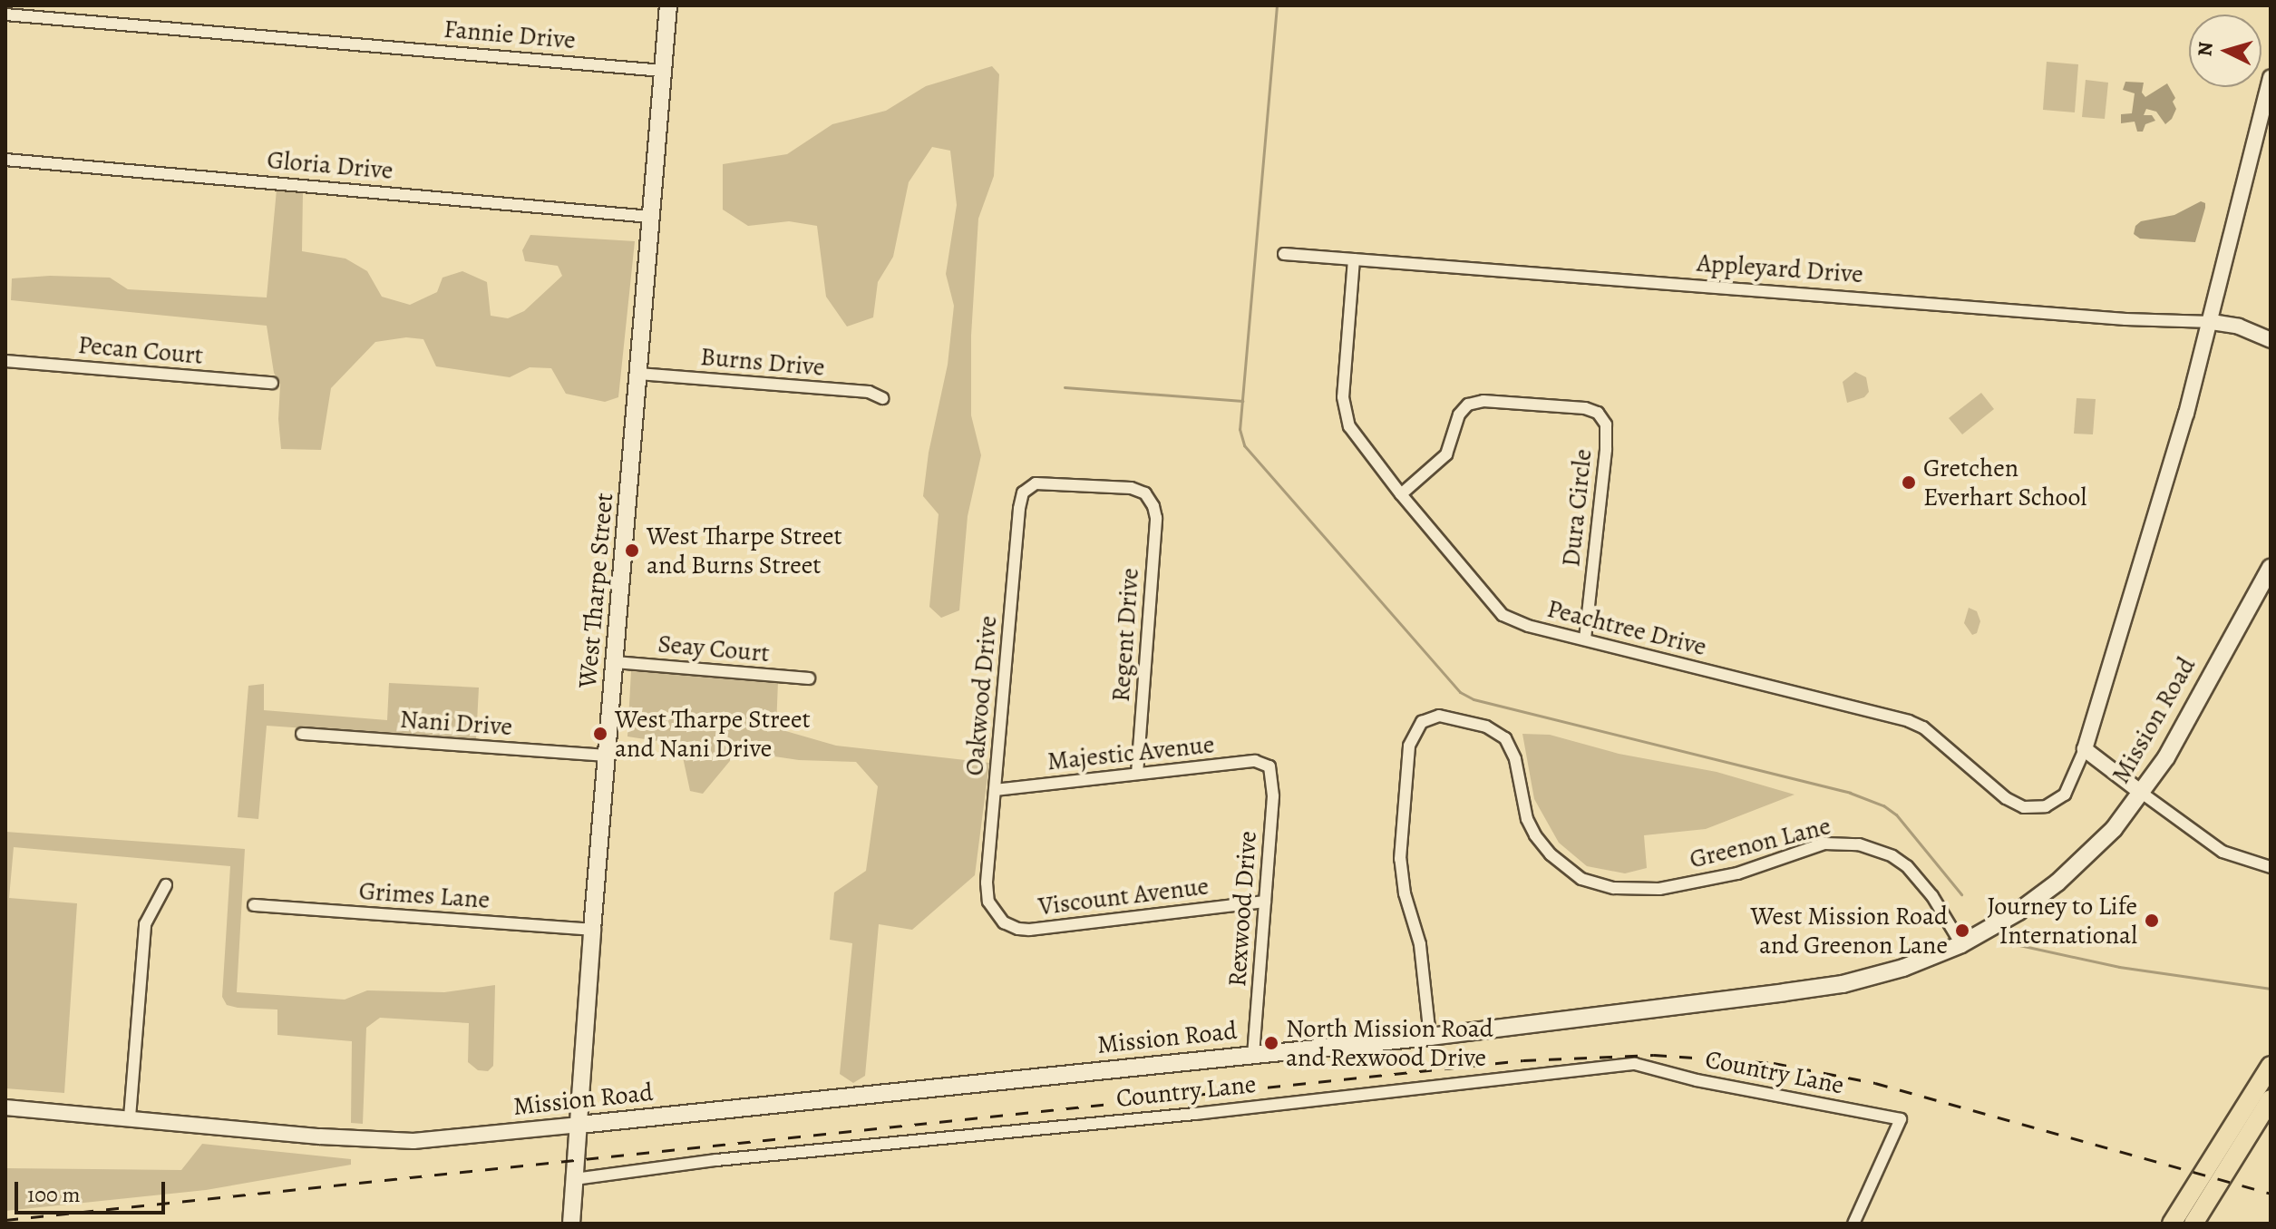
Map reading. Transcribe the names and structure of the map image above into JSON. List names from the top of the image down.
{
  "streets": {
    "main road": ["West Tharpe Street", "Mission Road"],
    "street": [
      "Fannie Drive",
      "Gloria Drive",
      "Appleyard Drive",
      "Pecan Court",
      "Burns Drive",
      "Dura Circle",
      "Peachtree Drive",
      "Regent Drive",
      "Seay Court",
      "Oakwood Drive",
      "Nani Drive",
      "Majestic Avenue",
      "Greenon Lane",
      "Grimes Lane",
      "Viscount Avenue",
      "Rexwood Drive",
      "Country Lane"
    ]
  },
  "crossings": [
    ["Fannie Drive", "West Tharpe Street"],
    ["Gloria Drive", "West Tharpe Street"],
    ["Appleyard Drive", "Peachtree Drive"],
    ["Appleyard Drive", "Mission Road"],
    ["Burns Drive", "West Tharpe Street"],
    ["Dura Circle", "Peachtree Drive"],
    ["West Tharpe Street", "Seay Court"],
    ["West Tharpe Street", "Mission Road"],
    ["West Tharpe Street", "Nani Drive"],
    ["West Tharpe Street", "Grimes Lane"],
    ["West Tharpe Street", "Country Lane"],
    ["Peachtree Drive", "Mission Road"],
    ["Regent Drive", "Oakwood Drive"],
    ["Regent Drive", "Majestic Avenue"],
    ["Oakwood Drive", "Majestic Avenue"],
    ["Oakwood Drive", "Viscount Avenue"],
    ["Mission Road", "Greenon Lane"],
    ["Mission Road", "Rexwood Drive"],
    ["Majestic Avenue", "Rexwood Drive"],
    ["Viscount Avenue", "Rexwood Drive"]
  ],
  "places": [
    "Gretchen Everhart School",
    "West Tharpe Street and Burns Street",
    "West Tharpe Street and Nani Drive",
    "Journey to Life International",
    "West Mission Road and Greenon Lane",
    "North Mission Road and Rexwood Drive"
  ],
  "scale_bar": "100 m",
  "north": "left"
}
